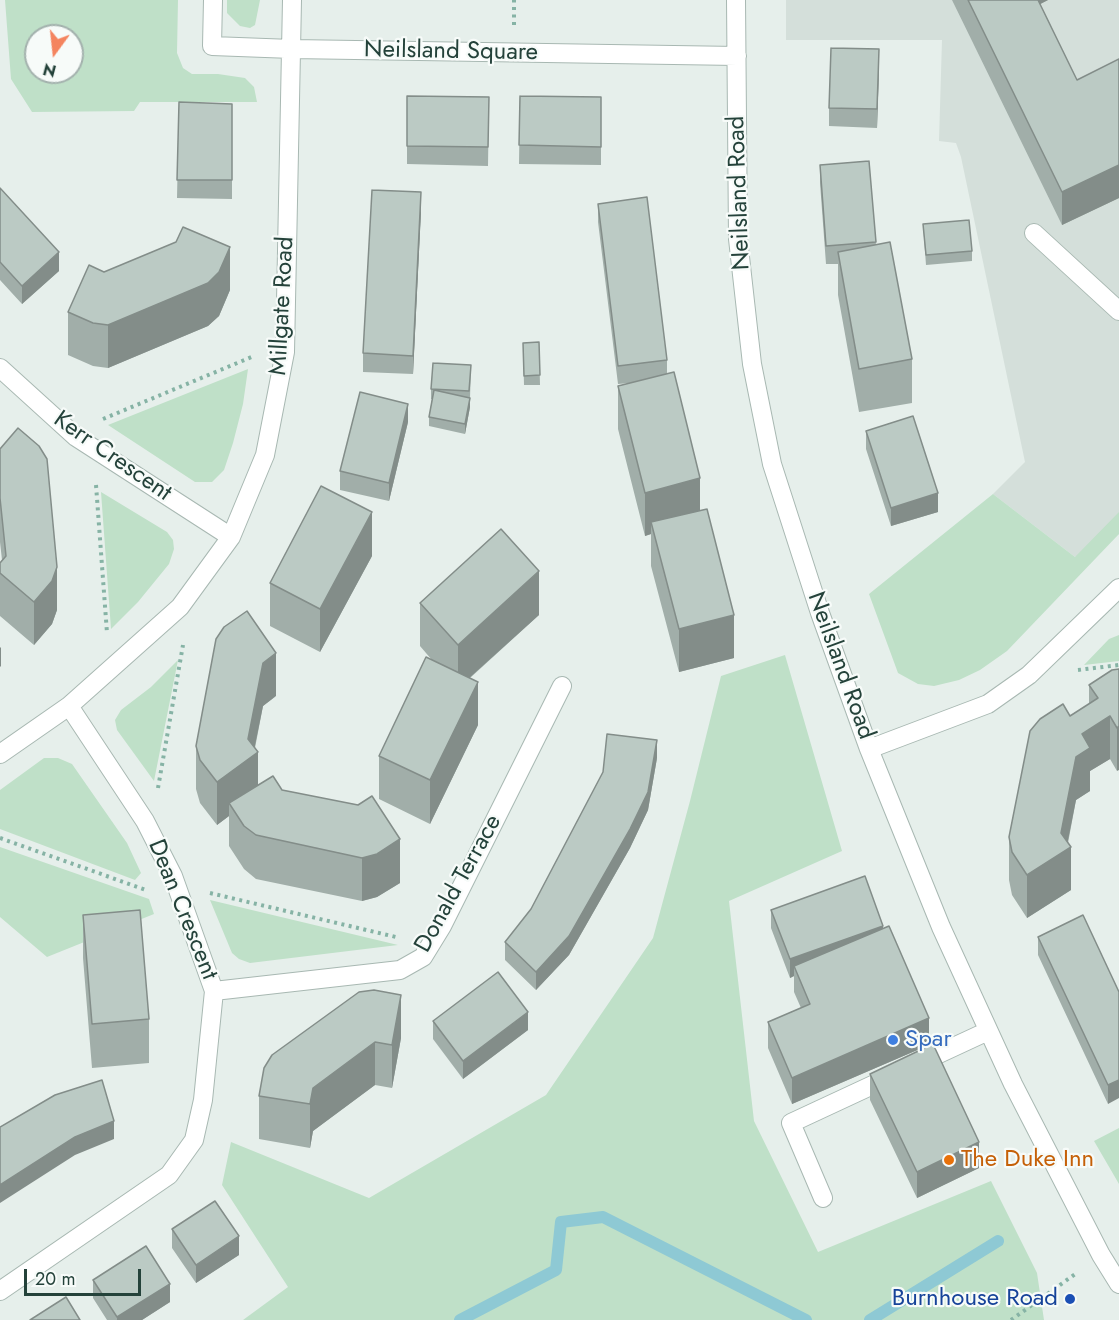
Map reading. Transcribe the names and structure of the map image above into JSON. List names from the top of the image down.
{
  "streets": {
    "street": [
      "Neilsland Square",
      "Neilsland Road",
      "Millgate Road",
      "Kerr Crescent",
      "Donald Terrace",
      "Dean Crescent"
    ]
  },
  "crossings": [
    ["Neilsland Square", "Neilsland Road"],
    ["Neilsland Square", "Millgate Road"],
    ["Millgate Road", "Kerr Crescent"],
    ["Millgate Road", "Dean Crescent"],
    ["Donald Terrace", "Dean Crescent"]
  ],
  "places": ["Spar", "The Duke Inn", "Burnhouse Road"],
  "scale_bar": "20 m",
  "north": "bottom"
}
